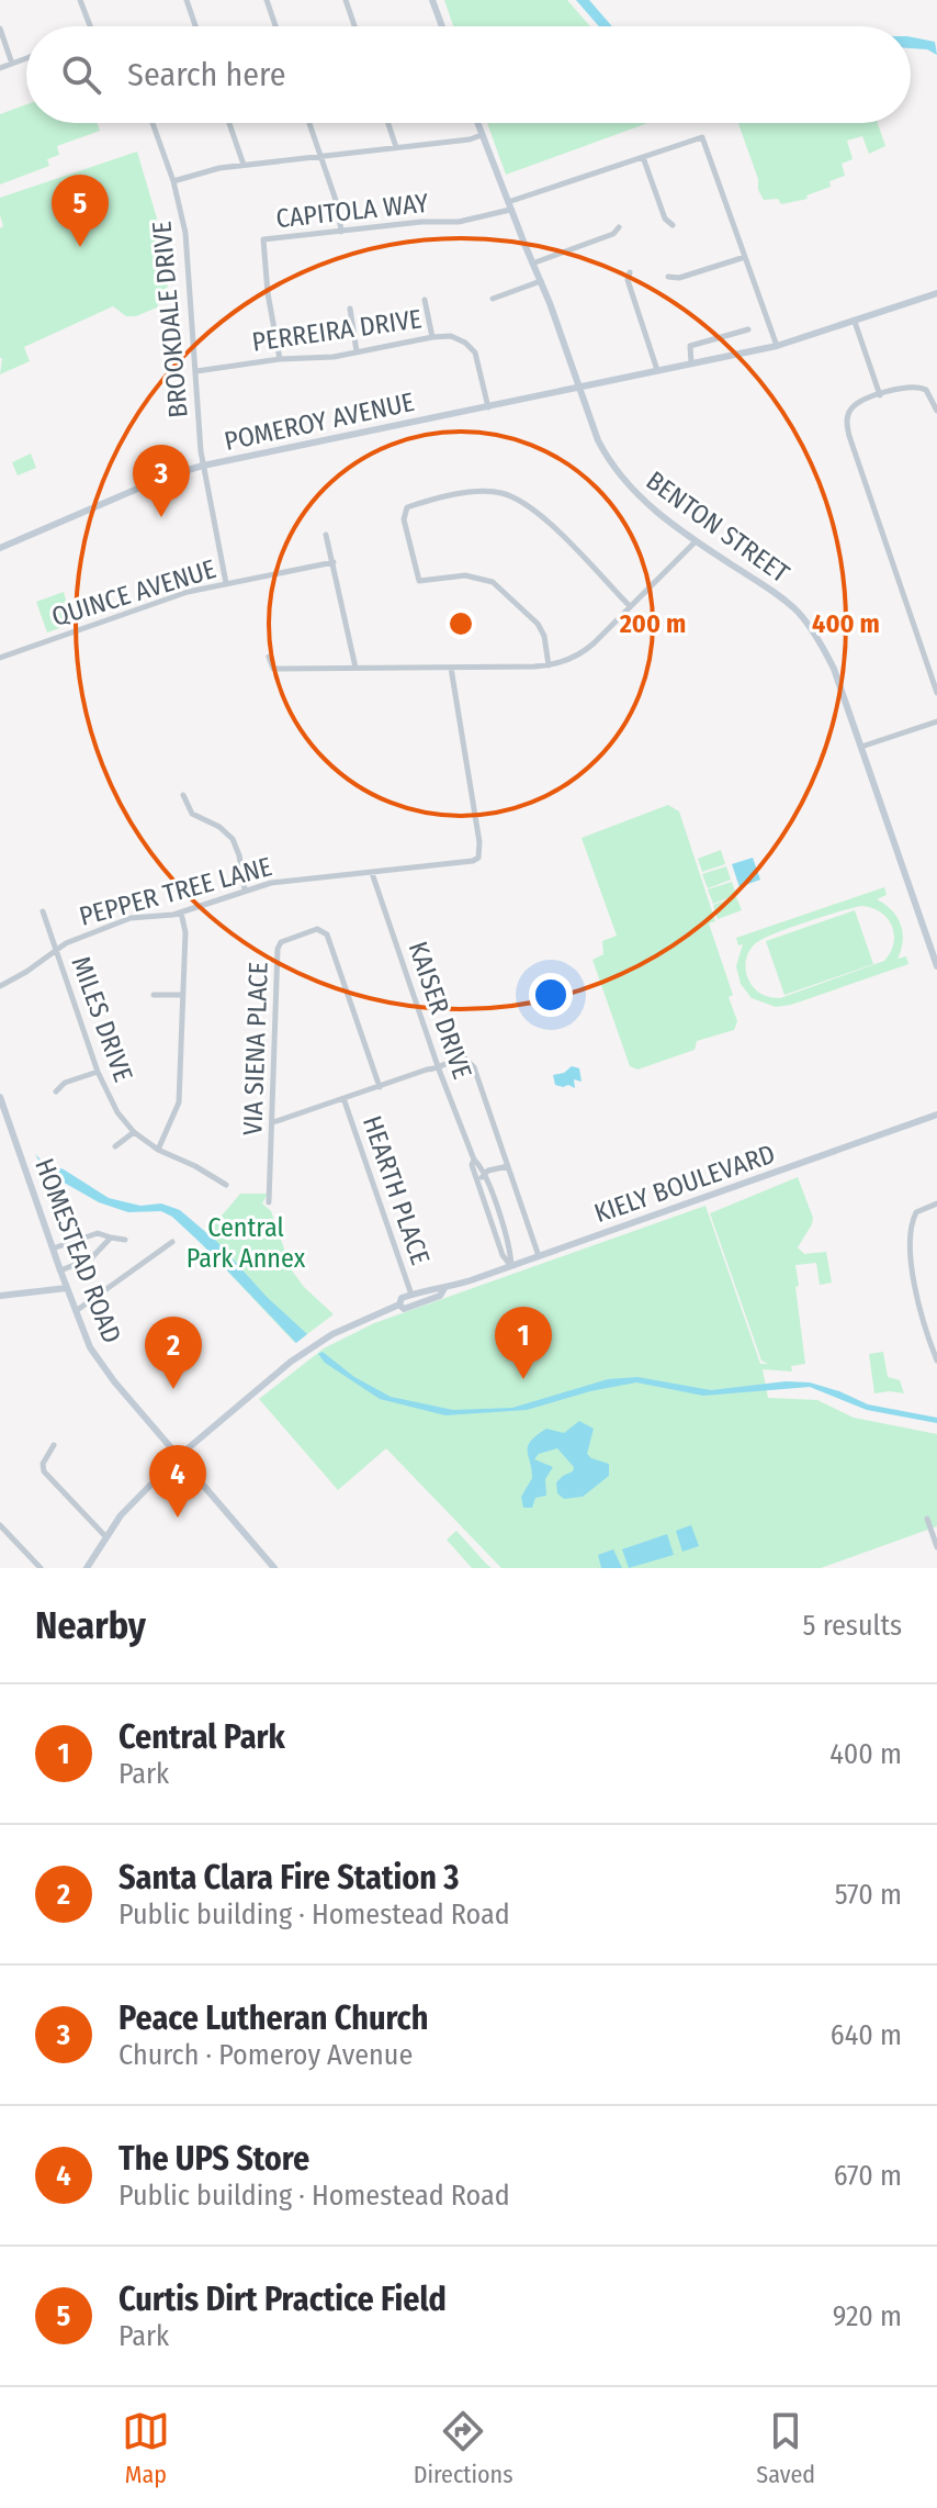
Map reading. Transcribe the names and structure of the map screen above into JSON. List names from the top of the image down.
{
  "streets": {
    "main road": [
      "POMEROY AVENUE",
      "BENTON STREET",
      "KIELY BOULEVARD",
      "HOMESTEAD ROAD"
    ],
    "street": [
      "CAPITOLA WAY",
      "BROOKDALE DRIVE",
      "PERREIRA DRIVE",
      "QUINCE AVENUE",
      "PEPPER TREE LANE",
      "KAISER DRIVE",
      "MILES DRIVE",
      "VIA SIENA PLACE",
      "HEARTH PLACE"
    ]
  },
  "crossings": [
    ["CAPITOLA WAY", "PERREIRA DRIVE"],
    ["CAPITOLA WAY", "BENTON STREET"],
    ["BROOKDALE DRIVE", "PERREIRA DRIVE"],
    ["BROOKDALE DRIVE", "POMEROY AVENUE"],
    ["BROOKDALE DRIVE", "QUINCE AVENUE"],
    ["PERREIRA DRIVE", "POMEROY AVENUE"],
    ["POMEROY AVENUE", "BENTON STREET"],
    ["PEPPER TREE LANE", "KAISER DRIVE"],
    ["PEPPER TREE LANE", "MILES DRIVE"],
    ["KAISER DRIVE", "KIELY BOULEVARD"],
    ["KIELY BOULEVARD", "HEARTH PLACE"],
    ["KIELY BOULEVARD", "HOMESTEAD ROAD"]
  ],
  "parks": ["Central Park Annex"],
  "page": {
    "search": "Search here",
    "pins": [
      "5",
      "3",
      "1",
      "2",
      "4"
    ],
    "heading": ["Nearby", "5 results"],
    "list": [
      {
        "mark": "1",
        "name": "Central Park",
        "note": "Park",
        "value": "400 m"
      },
      {
        "mark": "2",
        "name": "Santa Clara Fire Station 3",
        "note": "Public building · Homestead Road",
        "value": "570 m"
      },
      {
        "mark": "3",
        "name": "Peace Lutheran Church",
        "note": "Church · Pomeroy Avenue",
        "value": "640 m"
      },
      {
        "mark": "4",
        "name": "The UPS Store",
        "note": "Public building · Homestead Road",
        "value": "670 m"
      },
      {
        "mark": "5",
        "name": "Curtis Dirt Practice Field",
        "note": "Park",
        "value": "920 m"
      }
    ],
    "nav": ["Map", "Directions", "Saved"]
  },
  "rings": ["200 m", "400 m"]
}
